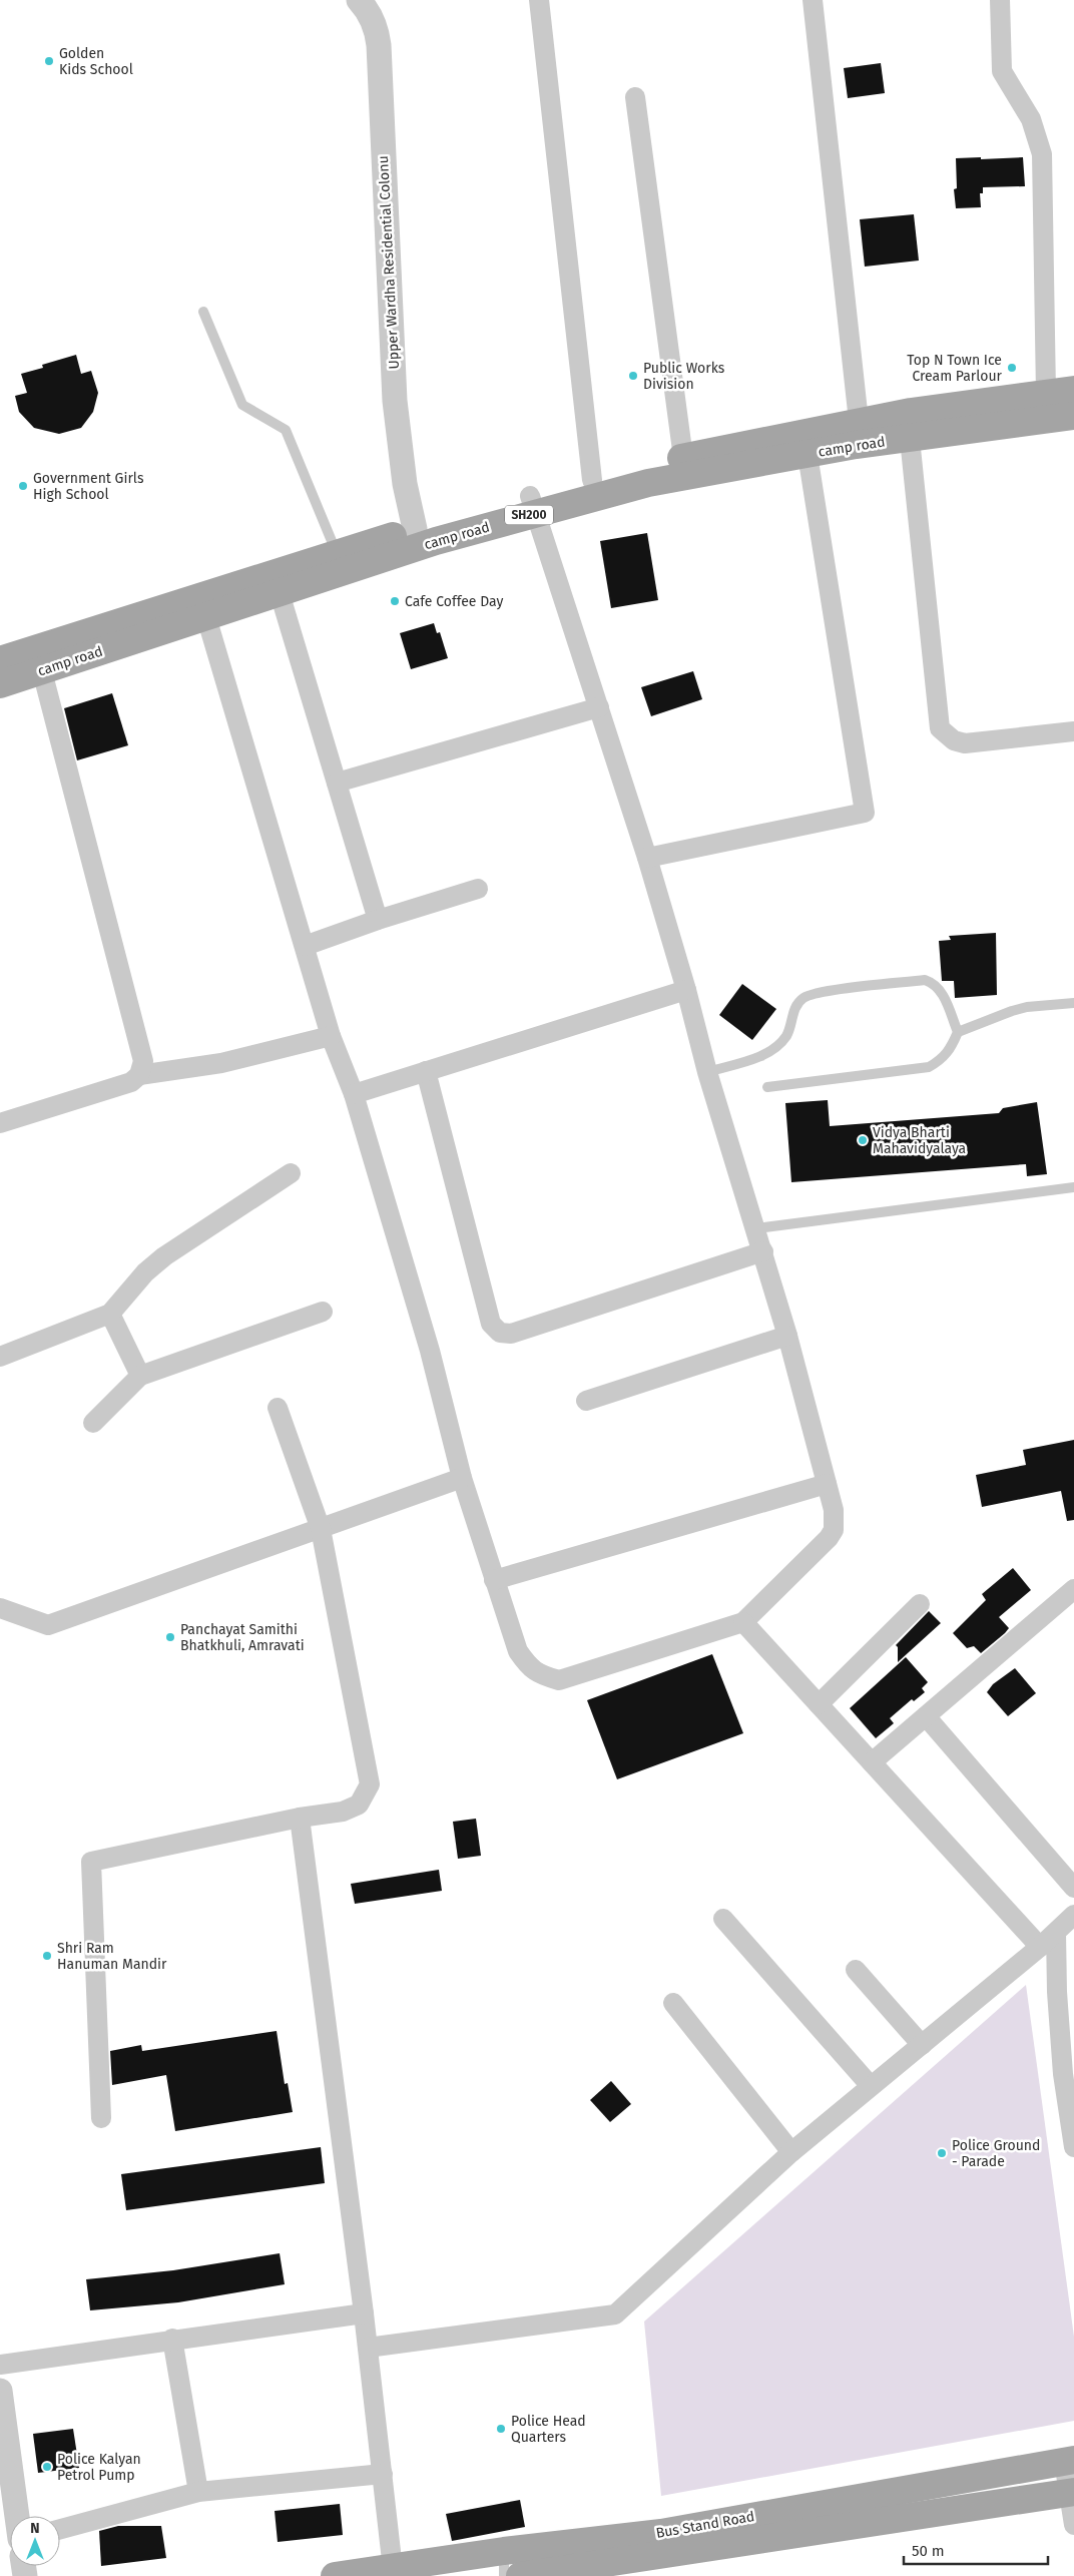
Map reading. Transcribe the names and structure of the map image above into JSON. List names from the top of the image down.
{
  "streets": {
    "main road": ["camp road", "SH200", "Bus Stand Road"],
    "street": ["Upper Wardha Residential Colonu"]
  },
  "crossings": [
    ["Upper Wardha Residential Colonu", "camp road"]
  ],
  "places": [
    "Golden Kids School",
    "Top N Town Ice Cream Parlour",
    "Public Works Division",
    "Government Girls High School",
    "Cafe Coffee Day",
    "Vidya Bharti Mahavidyalaya",
    "Panchayat Samithi Bhatkhuli, Amravati",
    "Shri Ram Hanuman Mandir",
    "Police Ground - Parade",
    "Police Head Quarters",
    "Police Kalyan Petrol Pump"
  ],
  "scale_bar": "50 m",
  "north": "top"
}
